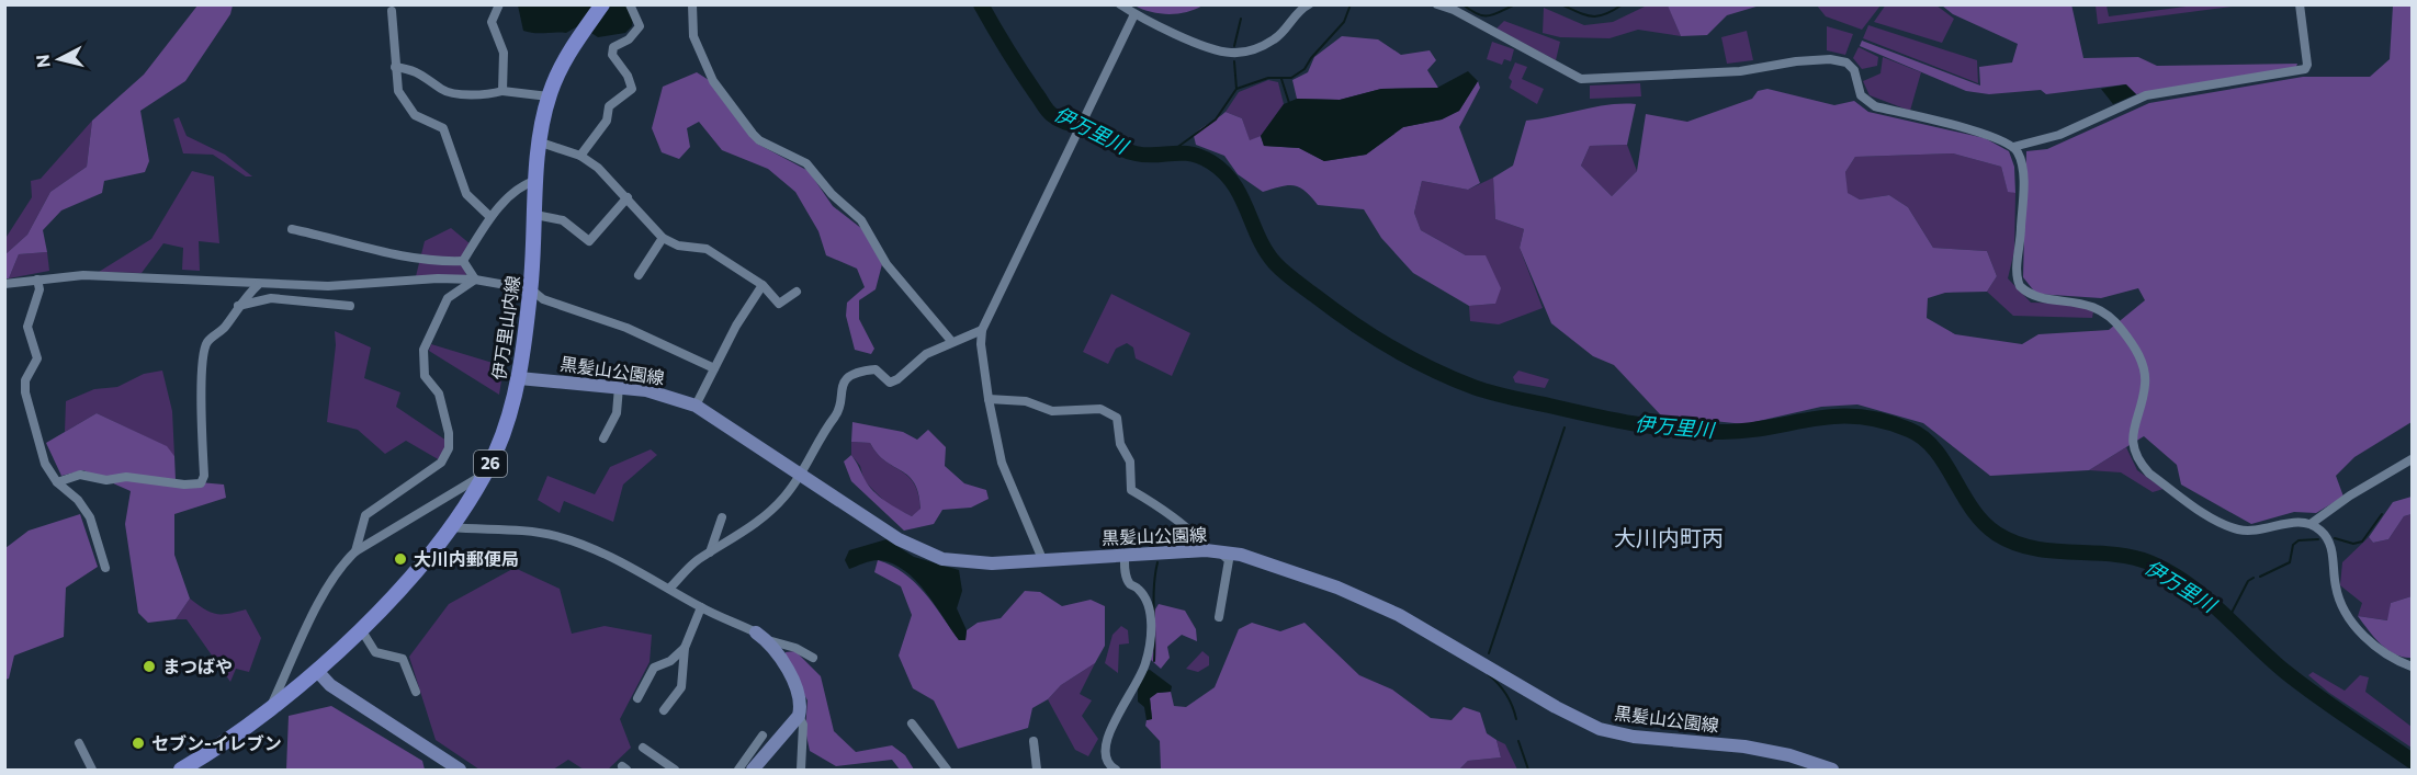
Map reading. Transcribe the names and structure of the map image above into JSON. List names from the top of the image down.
{
  "streets": {
    "main road": ["伊万里山内線", "黒髪山公園線", "26"]
  },
  "crossings": [
    ["伊万里山内線", "黒髪山公園線"]
  ],
  "districts": ["大川内町丙"],
  "water": ["伊万里川"],
  "places": ["大川内郵便局", "まつばや", "セブン-イレブン"],
  "north": "left"
}
